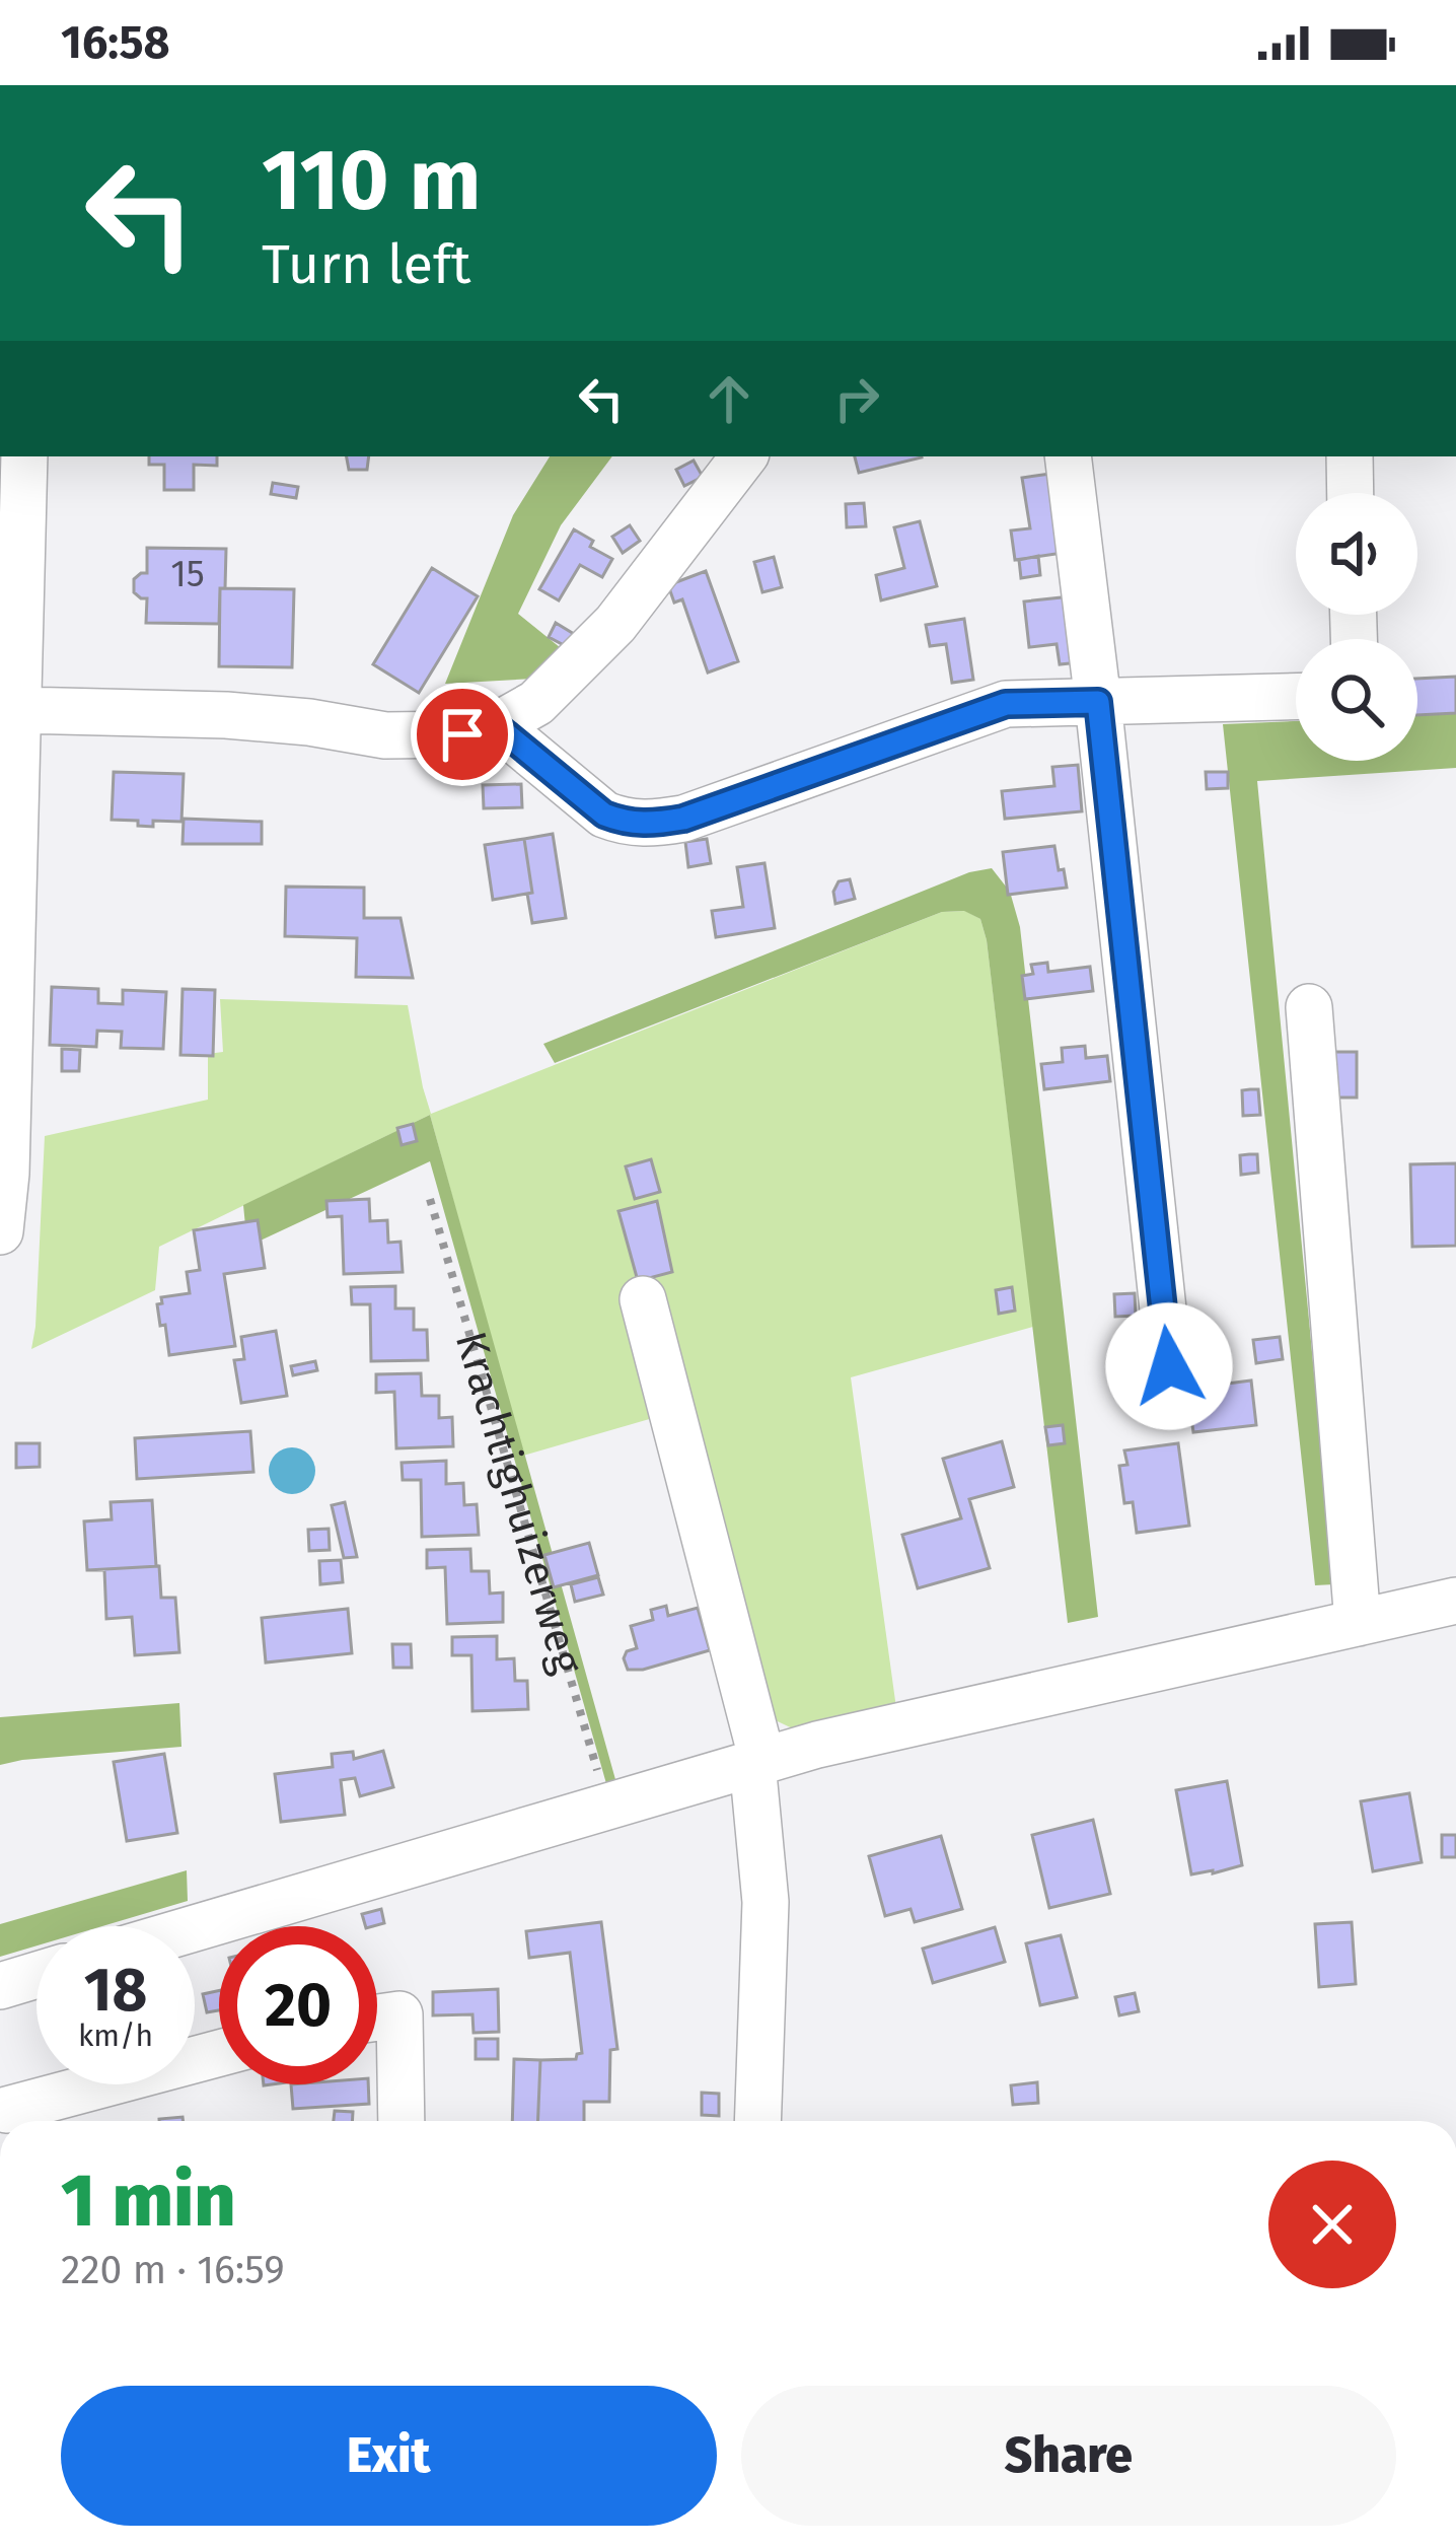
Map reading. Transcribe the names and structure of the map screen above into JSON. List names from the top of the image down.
{
  "streets": {
    "path": ["Krachtighuizerweg"]
  },
  "house_numbers": ["15"],
  "page": {
    "status": "16:58",
    "turn": ["110 m", "Turn left"],
    "speed": "18 km/h",
    "limit": "20",
    "heading": ["1 min", "220 m · 16:59"],
    "buttons": ["Exit", "Share"]
  }
}
